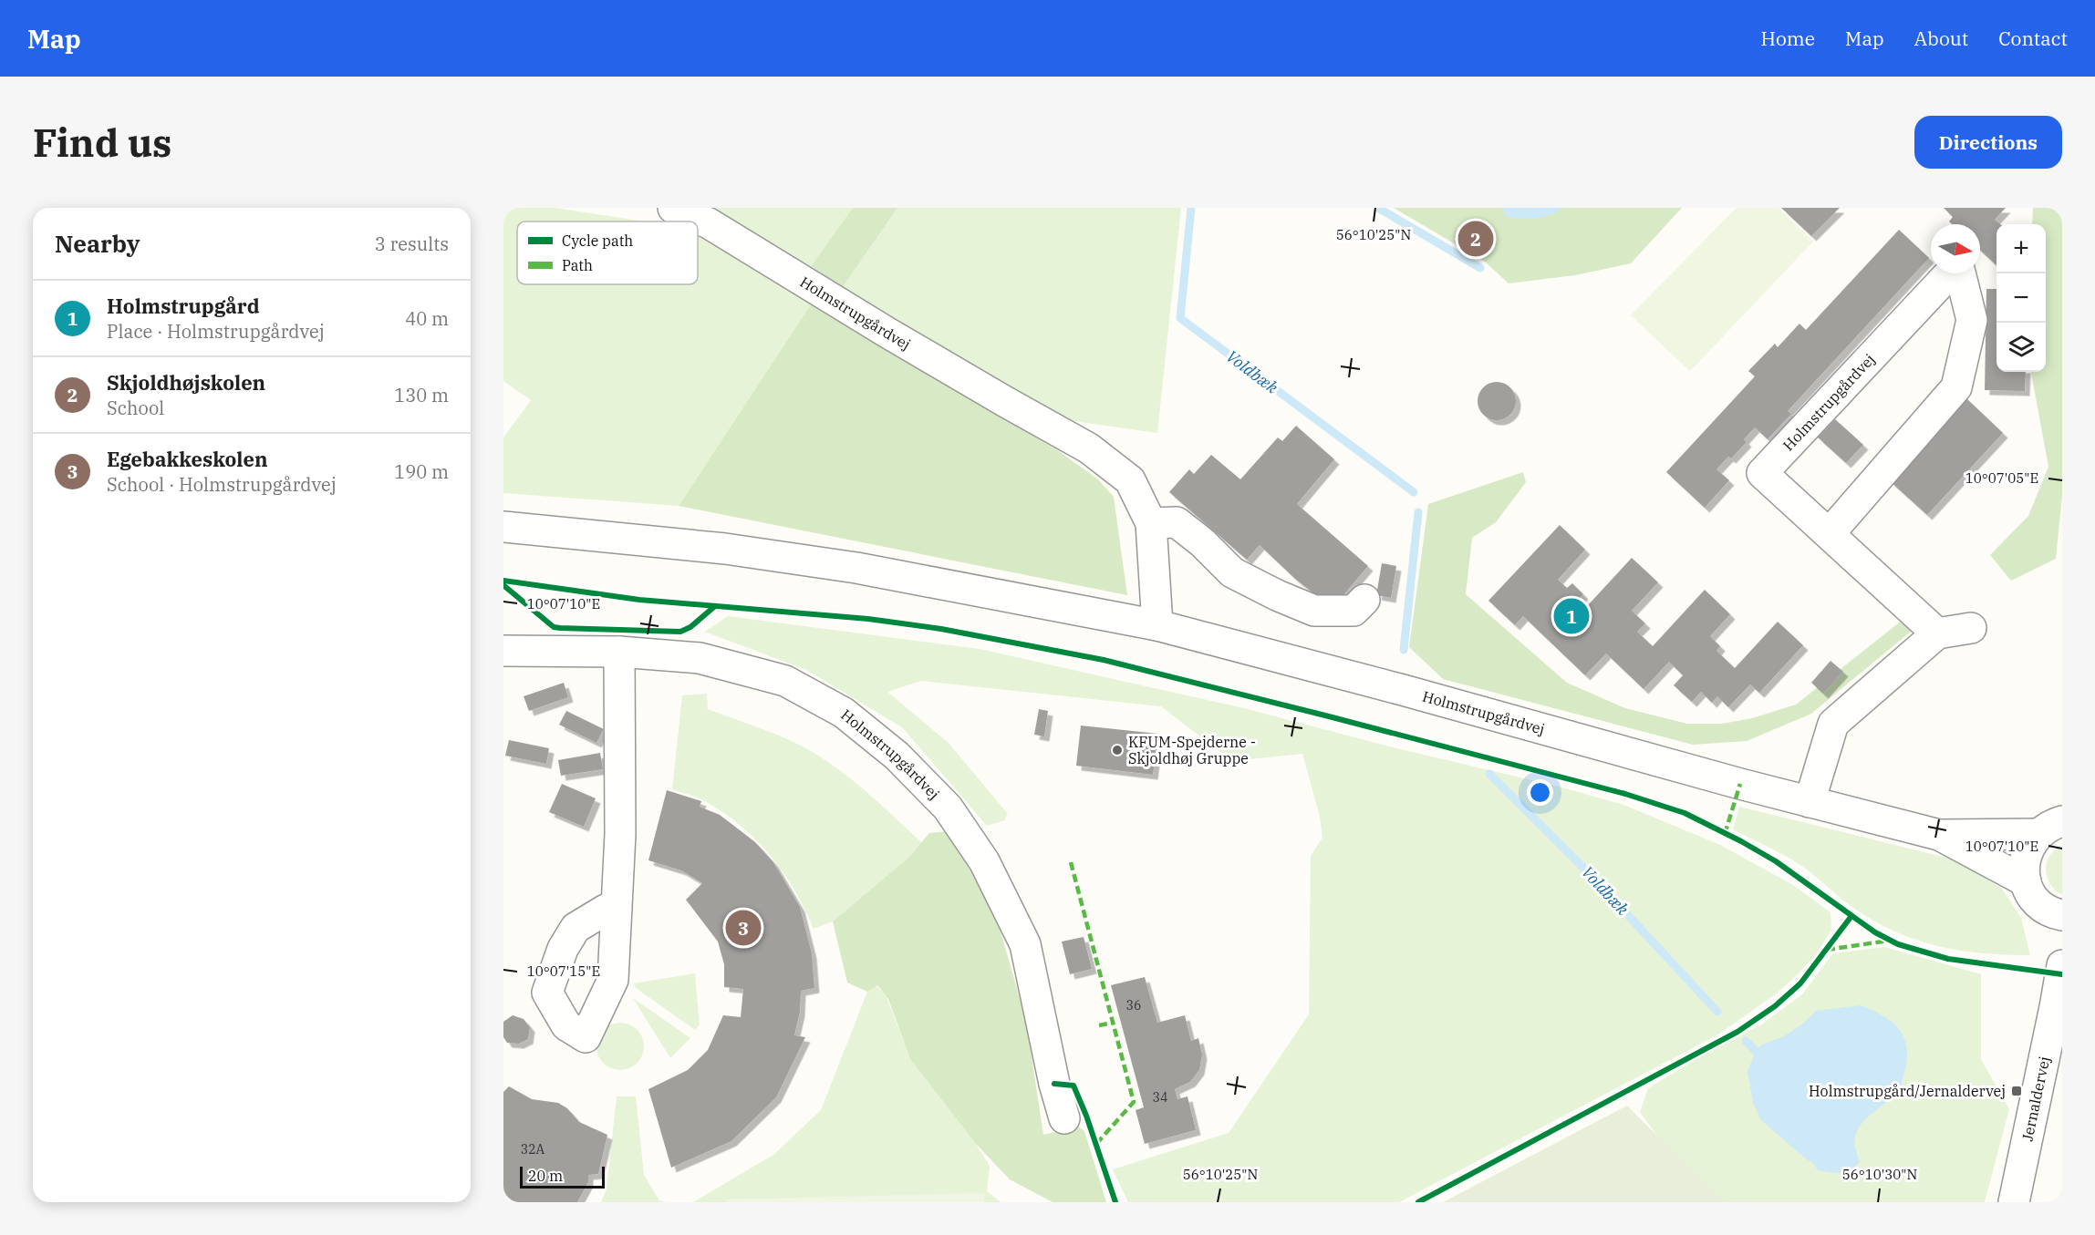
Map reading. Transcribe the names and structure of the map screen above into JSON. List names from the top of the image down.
{
  "streets": {
    "street": ["Holmstrupgårdvej", "Jernaldervej"]
  },
  "water": ["Voldbæk"],
  "places": {
    "other": ["KFUM-Spejderne - Skjoldhøj Gruppe"],
    "transit": ["Holmstrupgård/Jernaldervej"]
  },
  "house_numbers": ["36", "34", "32A"],
  "legend": ["Cycle path", "Path"],
  "scale_bar": "20 m",
  "north": "right",
  "page": {
    "header": "Map",
    "nav": [
      "Home",
      "Map",
      "About",
      "Contact"
    ],
    "buttons": "Directions",
    "title": "Find us",
    "heading": ["Nearby", "3 results"],
    "pins": ["2", "1", "3"],
    "map_buttons": ["+", "−"],
    "list": [
      {
        "mark": "1",
        "name": "Holmstrupgård",
        "note": "Place · Holmstrupgårdvej",
        "value": "40 m"
      },
      {
        "mark": "2",
        "name": "Skjoldhøjskolen",
        "note": "School",
        "value": "130 m"
      },
      {
        "mark": "3",
        "name": "Egebakkeskolen",
        "note": "School · Holmstrupgårdvej",
        "value": "190 m"
      }
    ],
    "scale": "20 m"
  },
  "coordinates": [
    "56°10'25\"N",
    "10°07'05\"E",
    "10°07'10\"E",
    "10°07'15\"E",
    "56°10'30\"N"
  ]
}
